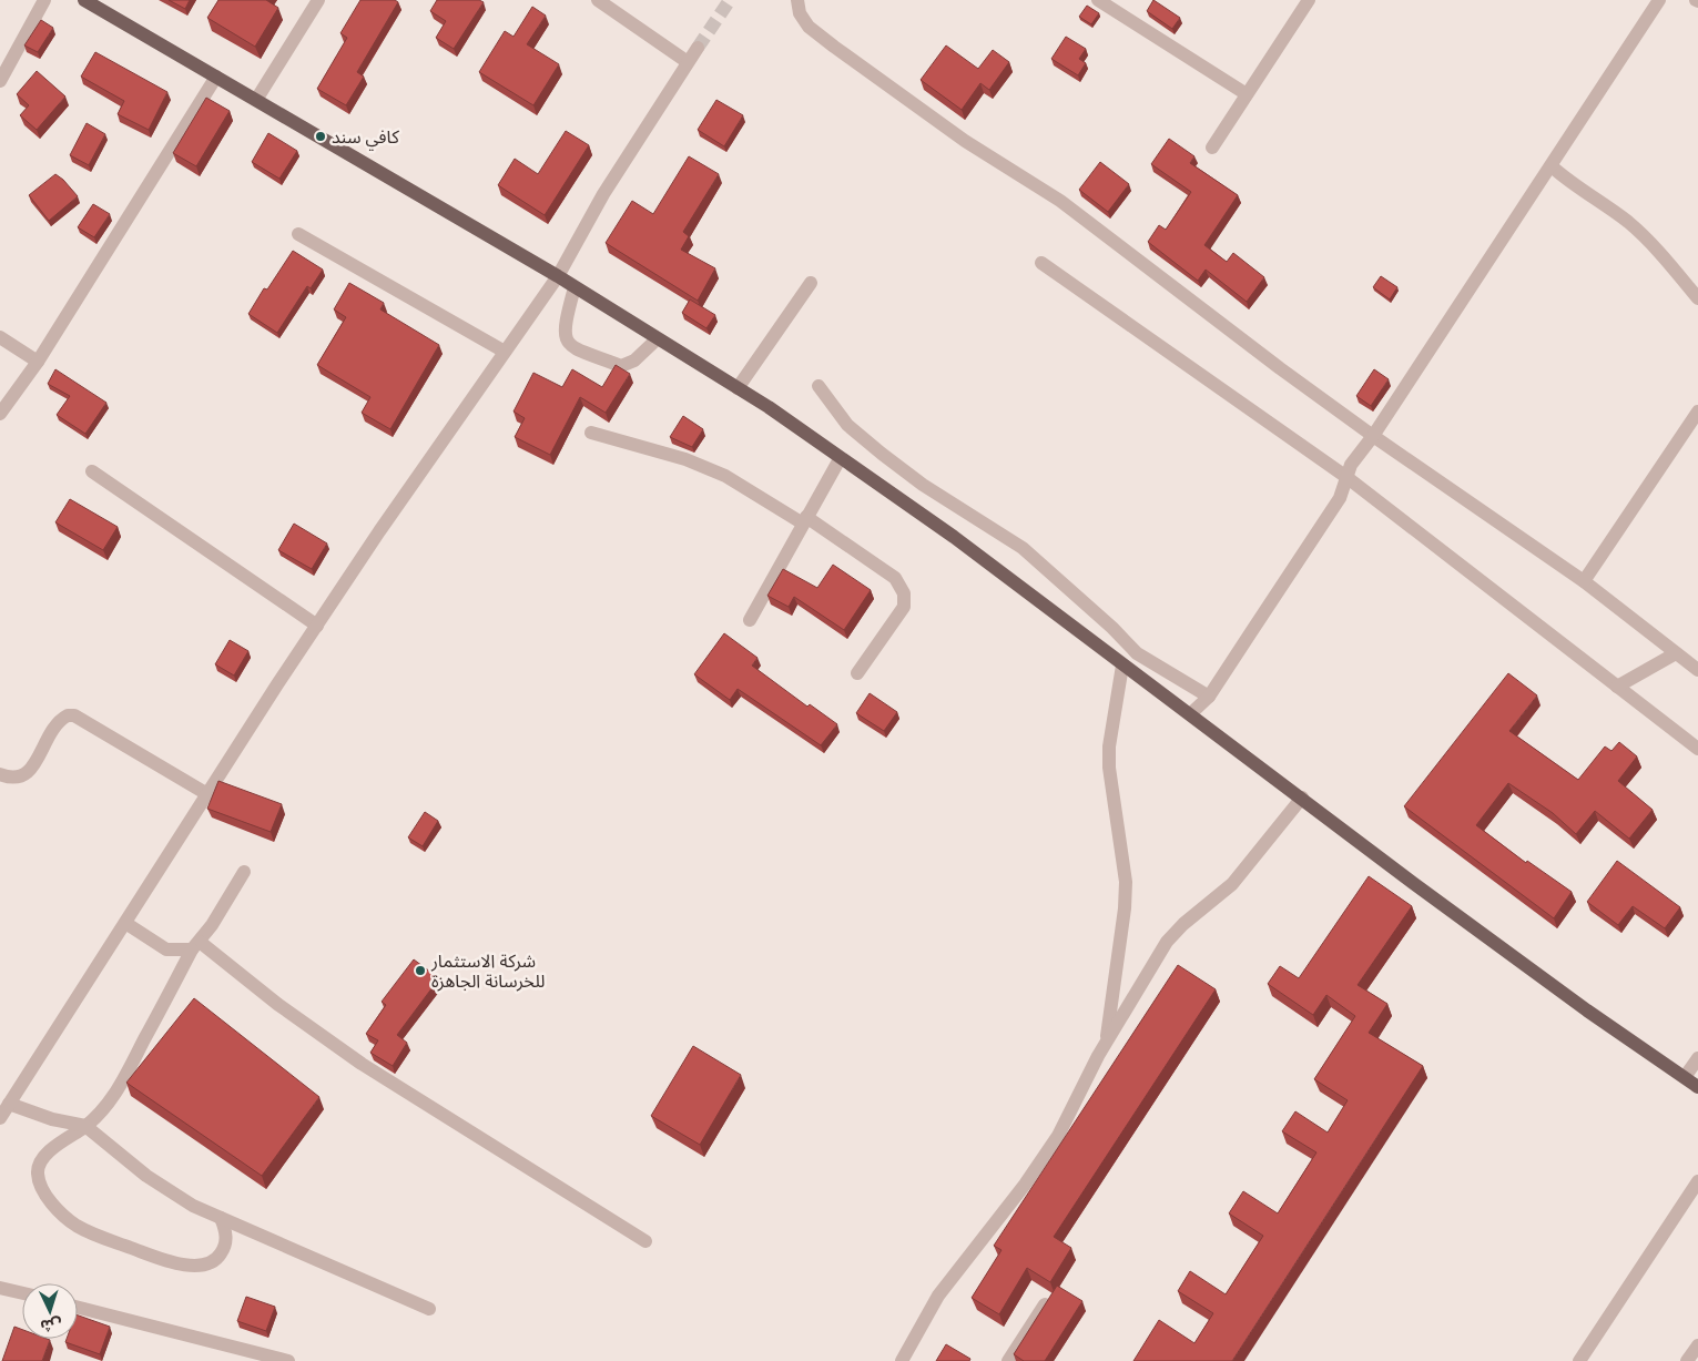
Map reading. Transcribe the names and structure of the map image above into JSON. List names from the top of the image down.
{
  "places": ["كافي سند", "شركة الاستثمار للخرسانة الجاهزة"],
  "north": "bottom"
}
